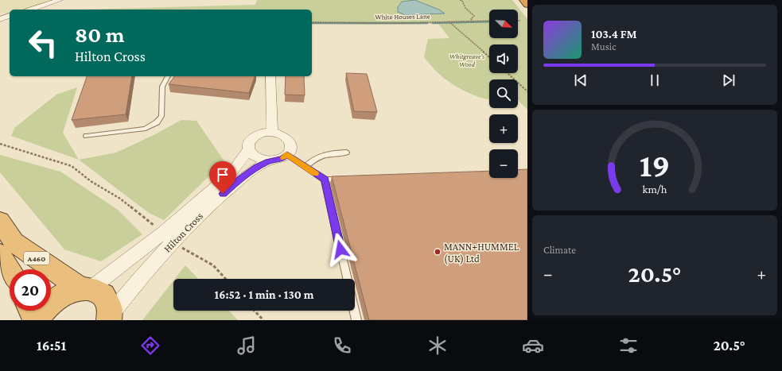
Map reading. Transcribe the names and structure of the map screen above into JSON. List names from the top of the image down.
{
  "streets": {
    "highway": ["A460"],
    "street": ["Hilton Cross"],
    "path": ["White Houses Lane"]
  },
  "crossings": [
    ["Hilton Cross", "A460"]
  ],
  "parks": ["Whitgreave's Wood"],
  "places": ["MANN+HUMMEL (UK) Ltd"],
  "north": "bottom right",
  "page": {
    "map_buttons": ["+", "−"],
    "turn": ["80 m", "Hilton Cross"],
    "song": ["103.4 FM", "Music"],
    "tile": "Climate",
    "heat": ["−", "20.5°", "+"],
    "limit": "20",
    "trip": "16:52 · 1 min · 130 m",
    "tabs": ["16:51", "20.5°"],
    "gauge": ["19", "km/h"]
  }
}
